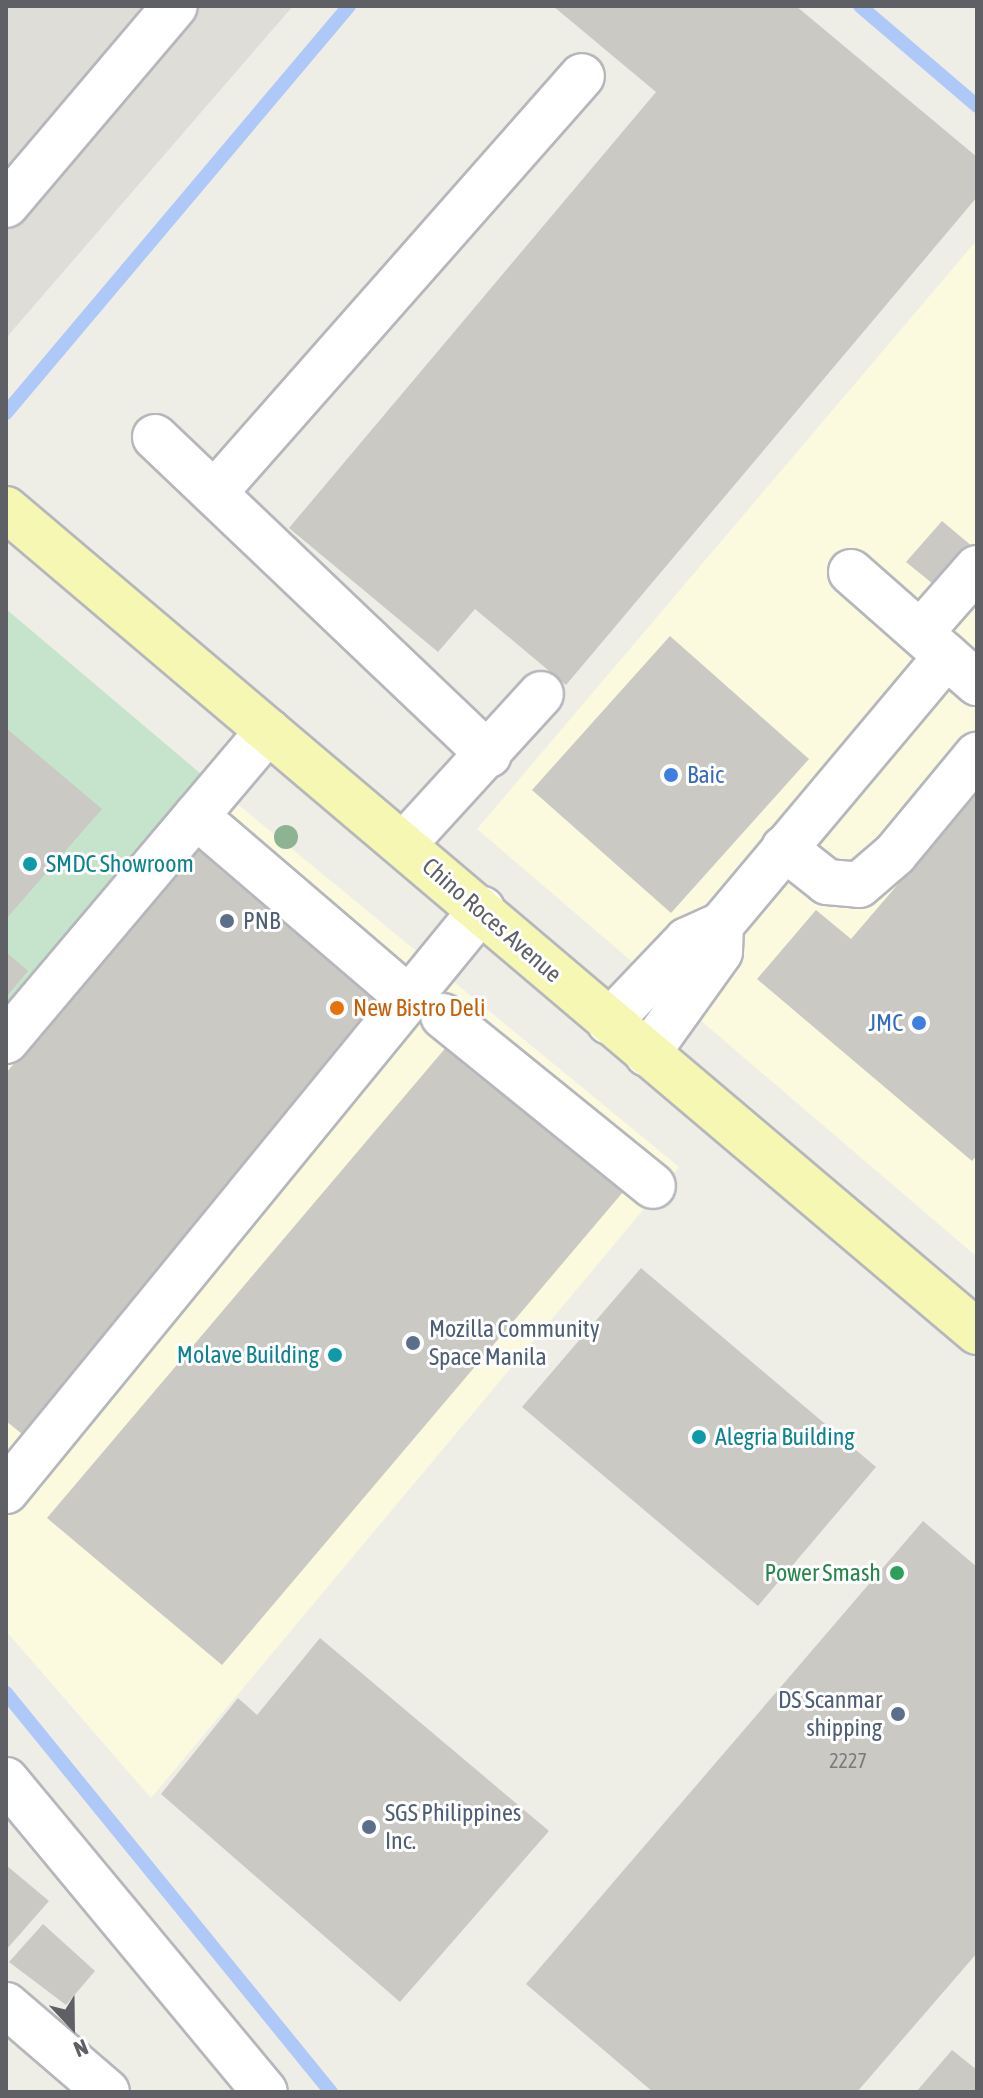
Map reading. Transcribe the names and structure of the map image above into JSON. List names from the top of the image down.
{
  "streets": {
    "main road": ["Chino Roces Avenue"]
  },
  "places": [
    "Baic",
    "SMDC Showroom",
    "PNB",
    "New Bistro Deli",
    "JMC",
    "Mozilla Community Space Manila",
    "Molave Building",
    "Alegria Building",
    "Power Smash",
    "DS Scanmar shipping",
    "SGS Philippines Inc."
  ],
  "house_numbers": ["2227"],
  "north": "bottom"
}
